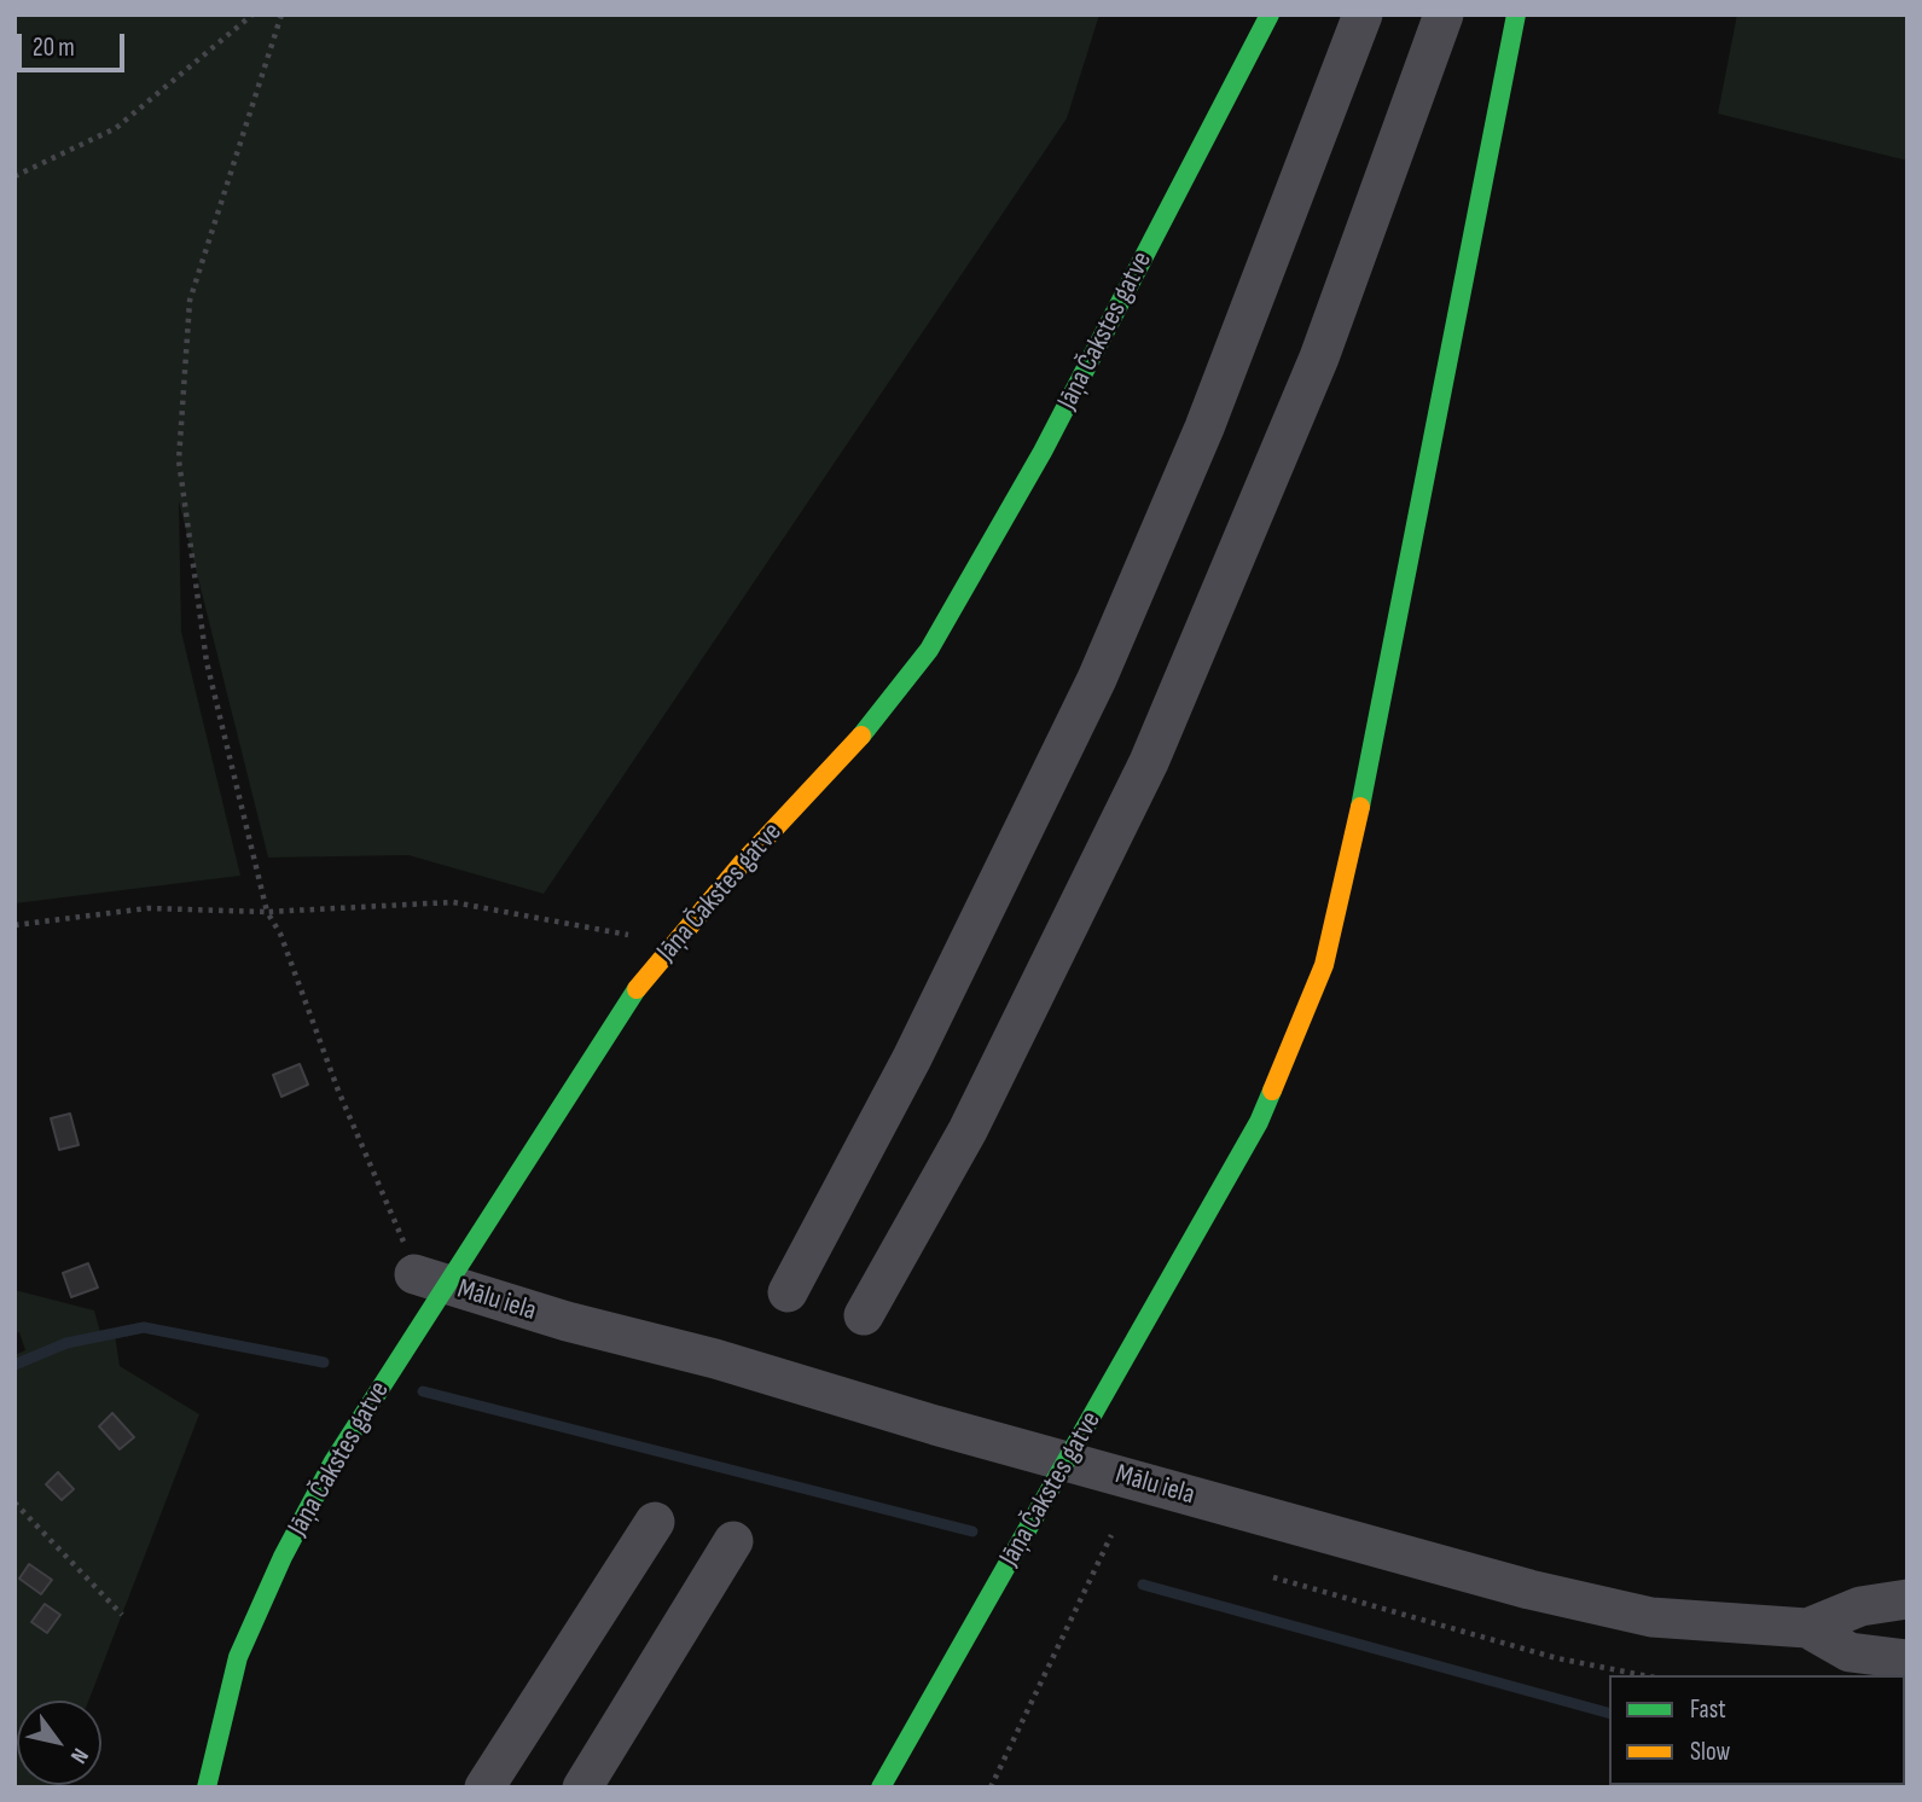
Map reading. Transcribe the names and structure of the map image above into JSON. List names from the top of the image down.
{
  "streets": {
    "street": ["Jāņa Čakstes gatve", "Mālu iela"]
  },
  "crossings": [
    ["Jāņa Čakstes gatve", "Mālu iela"]
  ],
  "legend": ["Fast", "Slow"],
  "scale_bar": "20 m",
  "north": "bottom right"
}
